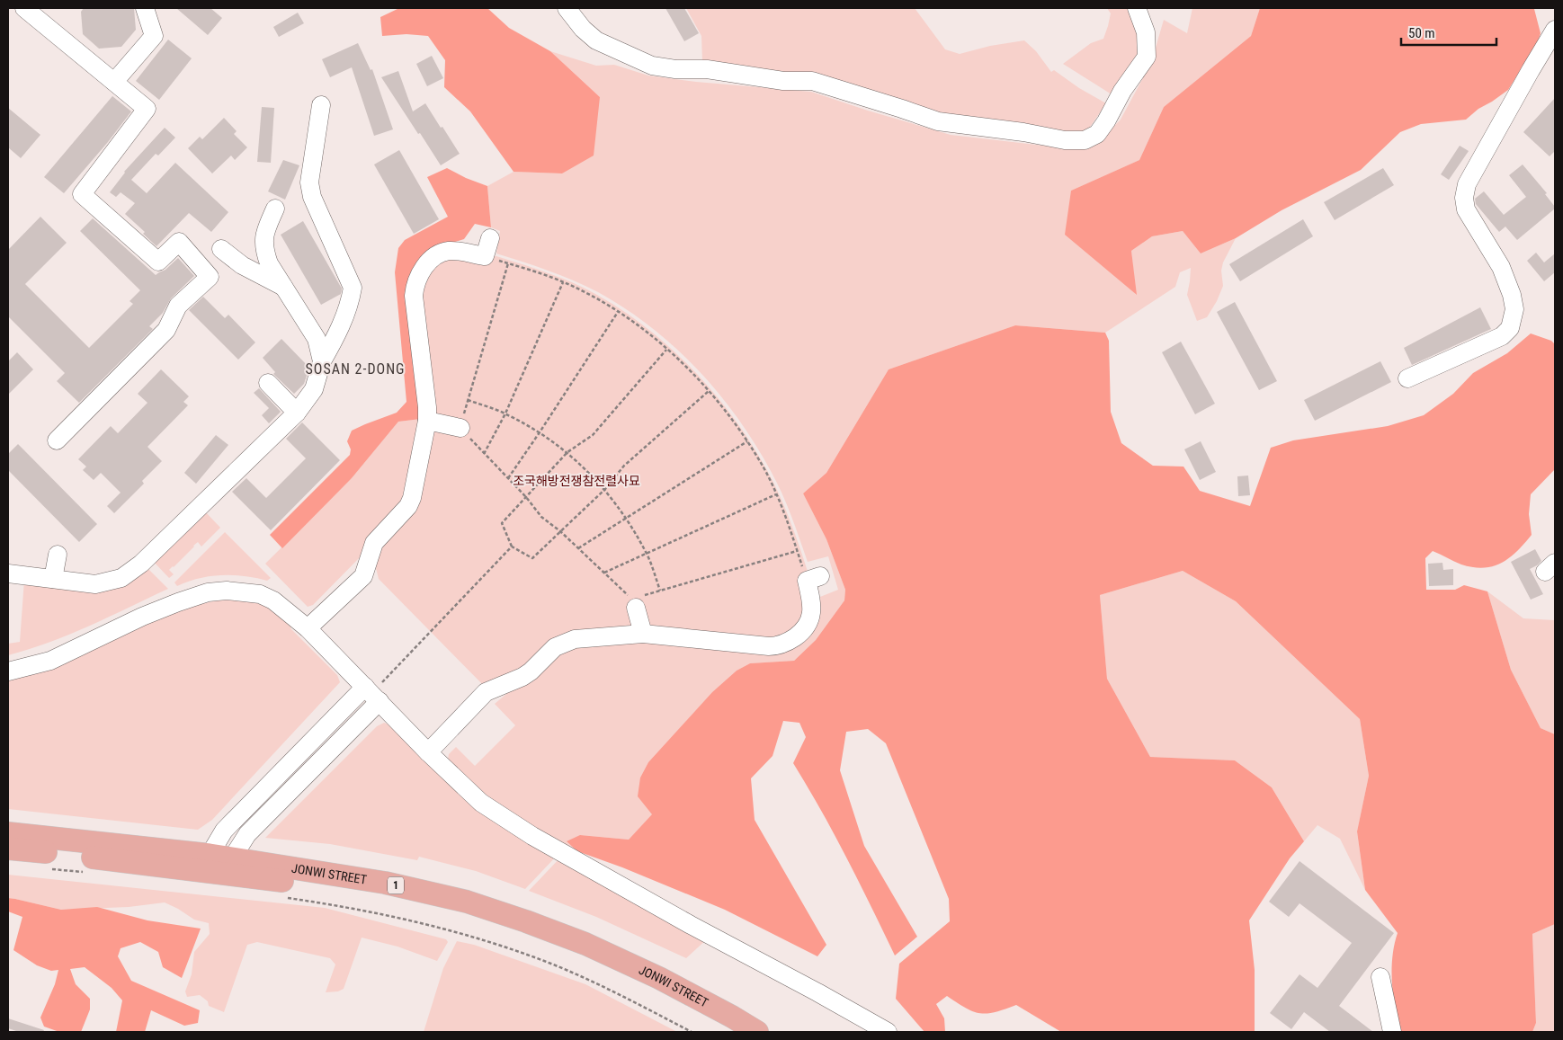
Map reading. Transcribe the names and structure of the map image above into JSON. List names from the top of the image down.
{
  "streets": {
    "main road": ["JONWI STREET", "1"]
  },
  "districts": ["SOSAN 2-DONG"],
  "parks": ["조국해방전쟁참전렬사묘"],
  "scale_bar": "50 m"
}
